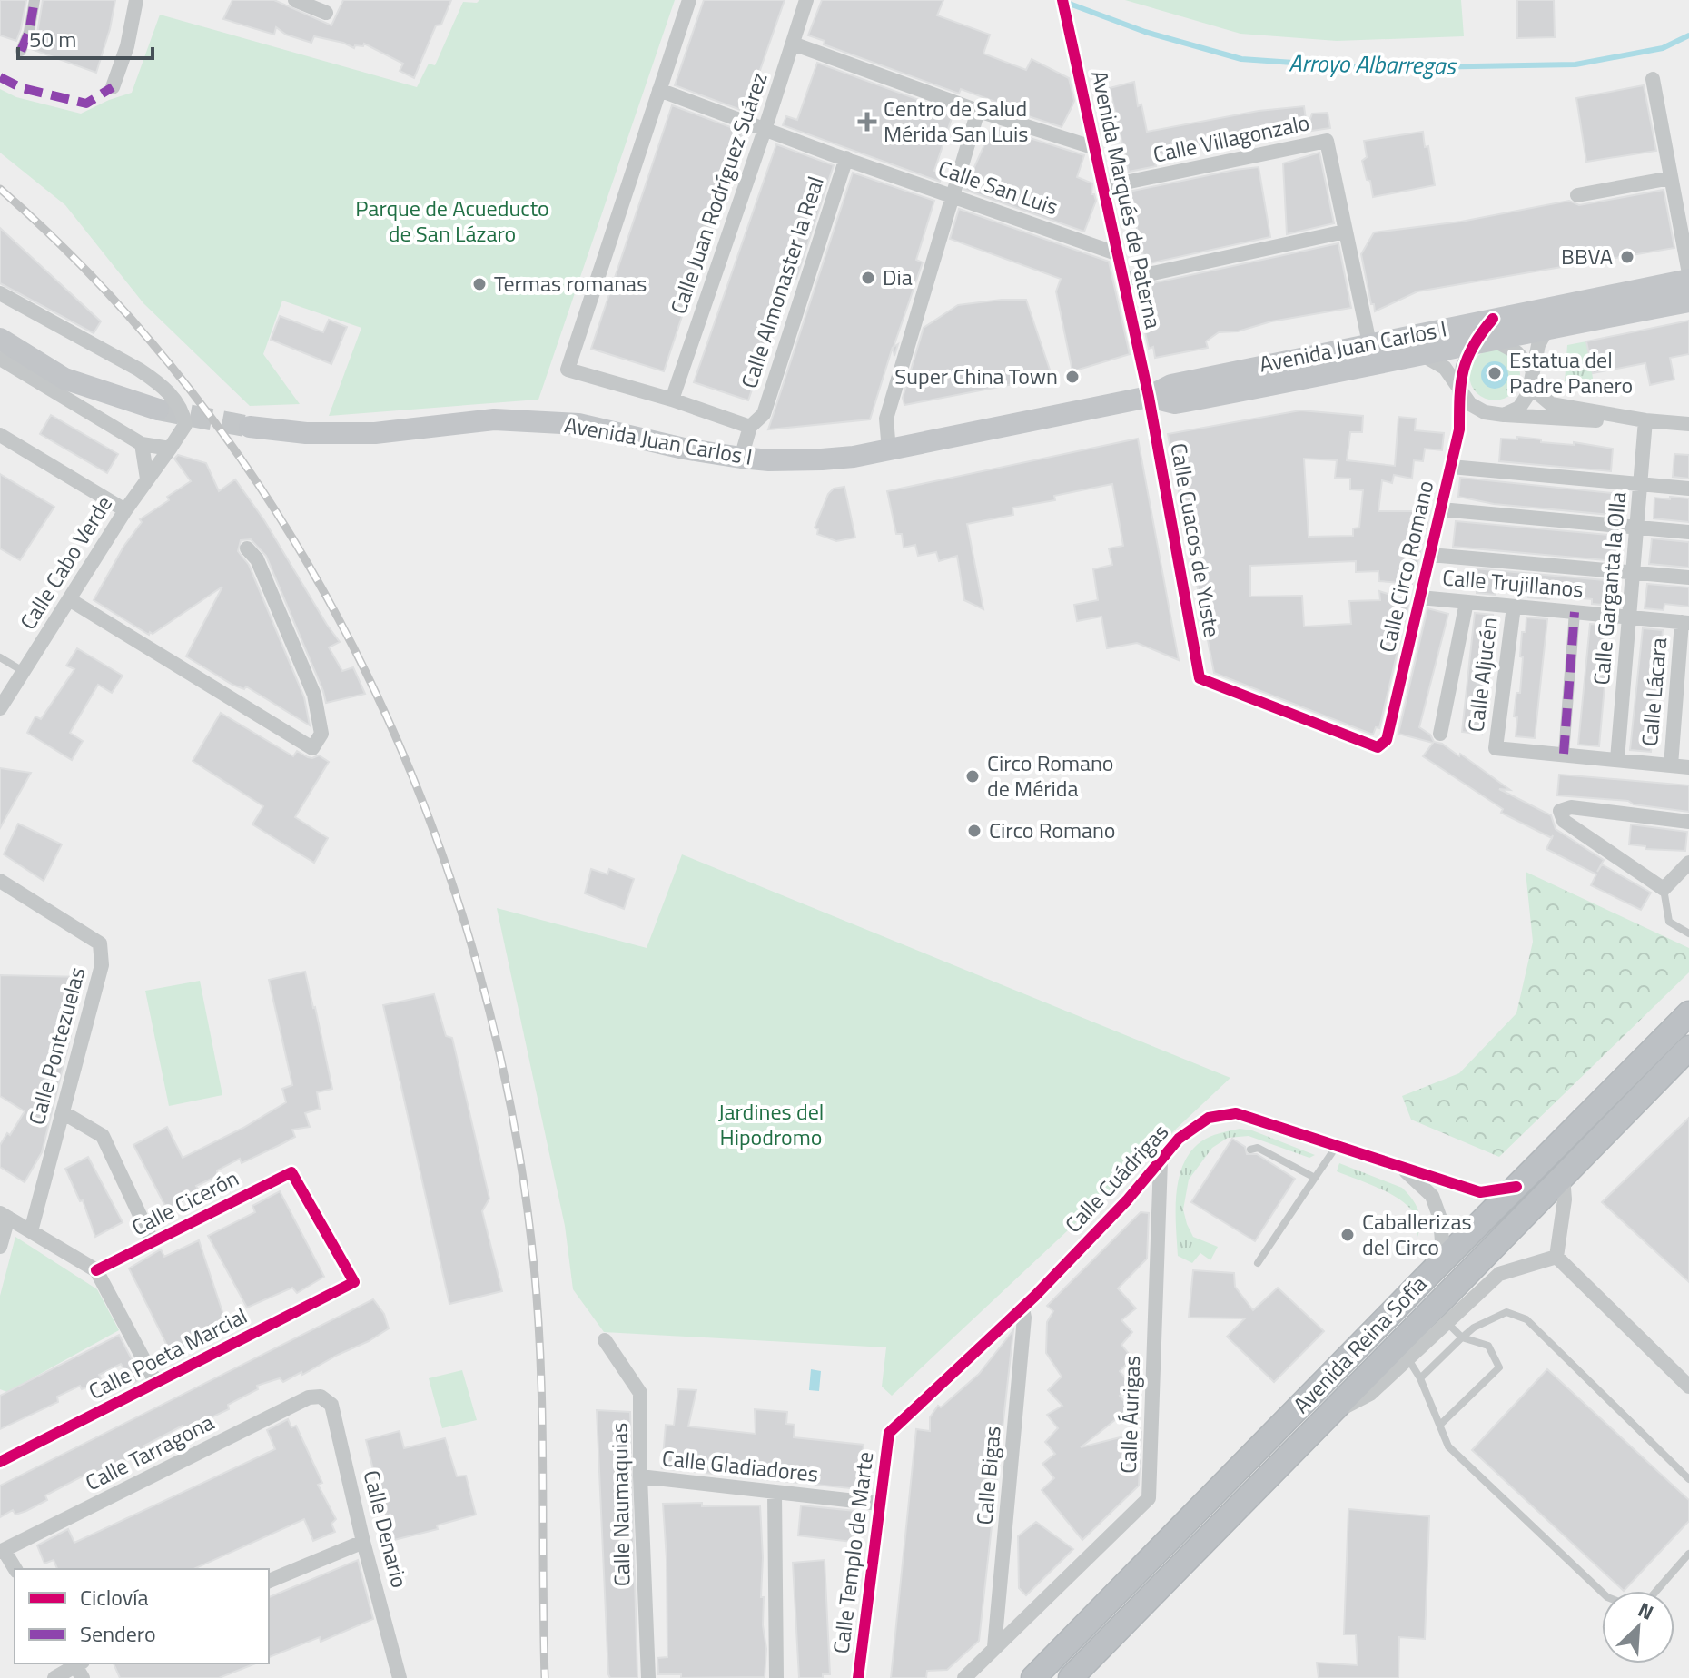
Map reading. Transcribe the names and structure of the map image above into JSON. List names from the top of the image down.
{
  "streets": {
    "highway": ["Avenida Reina Sofía"],
    "main road": ["Avenida Juan Carlos I"],
    "street": [
      "Calle Villagonzalo",
      "Calle San Luis",
      "Calle Juan Rodríguez Suárez",
      "Avenida Marqués de Paterna",
      "Calle Almonaster la Real",
      "Calle Cuacos de Yuste",
      "Calle Cabo Verde",
      "Calle Circo Romano",
      "Calle Trujillanos",
      "Calle Garganta la Olla",
      "Calle Aljucén",
      "Calle Lácara",
      "Calle Pontezuelas",
      "Calle Cuádrigas",
      "Calle Cicerón",
      "Calle Poeta Marcial",
      "Calle Áurigas",
      "Calle Tarragona",
      "Calle Gladiadores",
      "Calle Bigas",
      "Calle Naumaquias",
      "Calle Denario",
      "Calle Templo de Marte"
    ]
  },
  "crossings": [
    ["Calle Villagonzalo", "Avenida Marqués de Paterna"],
    ["Calle San Luis", "Calle Juan Rodríguez Suárez"],
    ["Calle San Luis", "Avenida Marqués de Paterna"],
    ["Calle San Luis", "Calle Almonaster la Real"],
    ["Avenida Marqués de Paterna", "Avenida Juan Carlos I"],
    ["Avenida Marqués de Paterna", "Calle Cuacos de Yuste"],
    ["Calle Almonaster la Real", "Avenida Juan Carlos I"],
    ["Avenida Juan Carlos I", "Calle Cuacos de Yuste"],
    ["Avenida Juan Carlos I", "Calle Circo Romano"],
    ["Calle Cuacos de Yuste", "Calle Circo Romano"],
    ["Calle Circo Romano", "Calle Trujillanos"],
    ["Calle Trujillanos", "Calle Garganta la Olla"],
    ["Calle Trujillanos", "Calle Aljucén"],
    ["Calle Trujillanos", "Calle Lácara"],
    ["Calle Cuádrigas", "Avenida Reina Sofía"],
    ["Calle Cuádrigas", "Calle Áurigas"],
    ["Calle Cuádrigas", "Calle Bigas"],
    ["Calle Cuádrigas", "Calle Templo de Marte"],
    ["Calle Cicerón", "Calle Poeta Marcial"],
    ["Calle Áurigas", "Calle Bigas"],
    ["Calle Tarragona", "Calle Denario"],
    ["Calle Gladiadores", "Calle Naumaquias"],
    ["Calle Gladiadores", "Calle Templo de Marte"]
  ],
  "water": ["Arroyo Albarregas"],
  "parks": ["Parque de Acueducto de San Lázaro", "Jardines del Hipodromo"],
  "places": {
    "health": ["Centro de Salud Mérida San Luis"],
    "other": [
      "BBVA",
      "Dia",
      "Termas romanas",
      "Estatua del Padre Panero",
      "Super China Town",
      "Circo Romano de Mérida",
      "Circo Romano",
      "Caballerizas del Circo"
    ]
  },
  "legend": ["Ciclovía", "Sendero"],
  "scale_bar": "50 m",
  "north": "top right"
}
